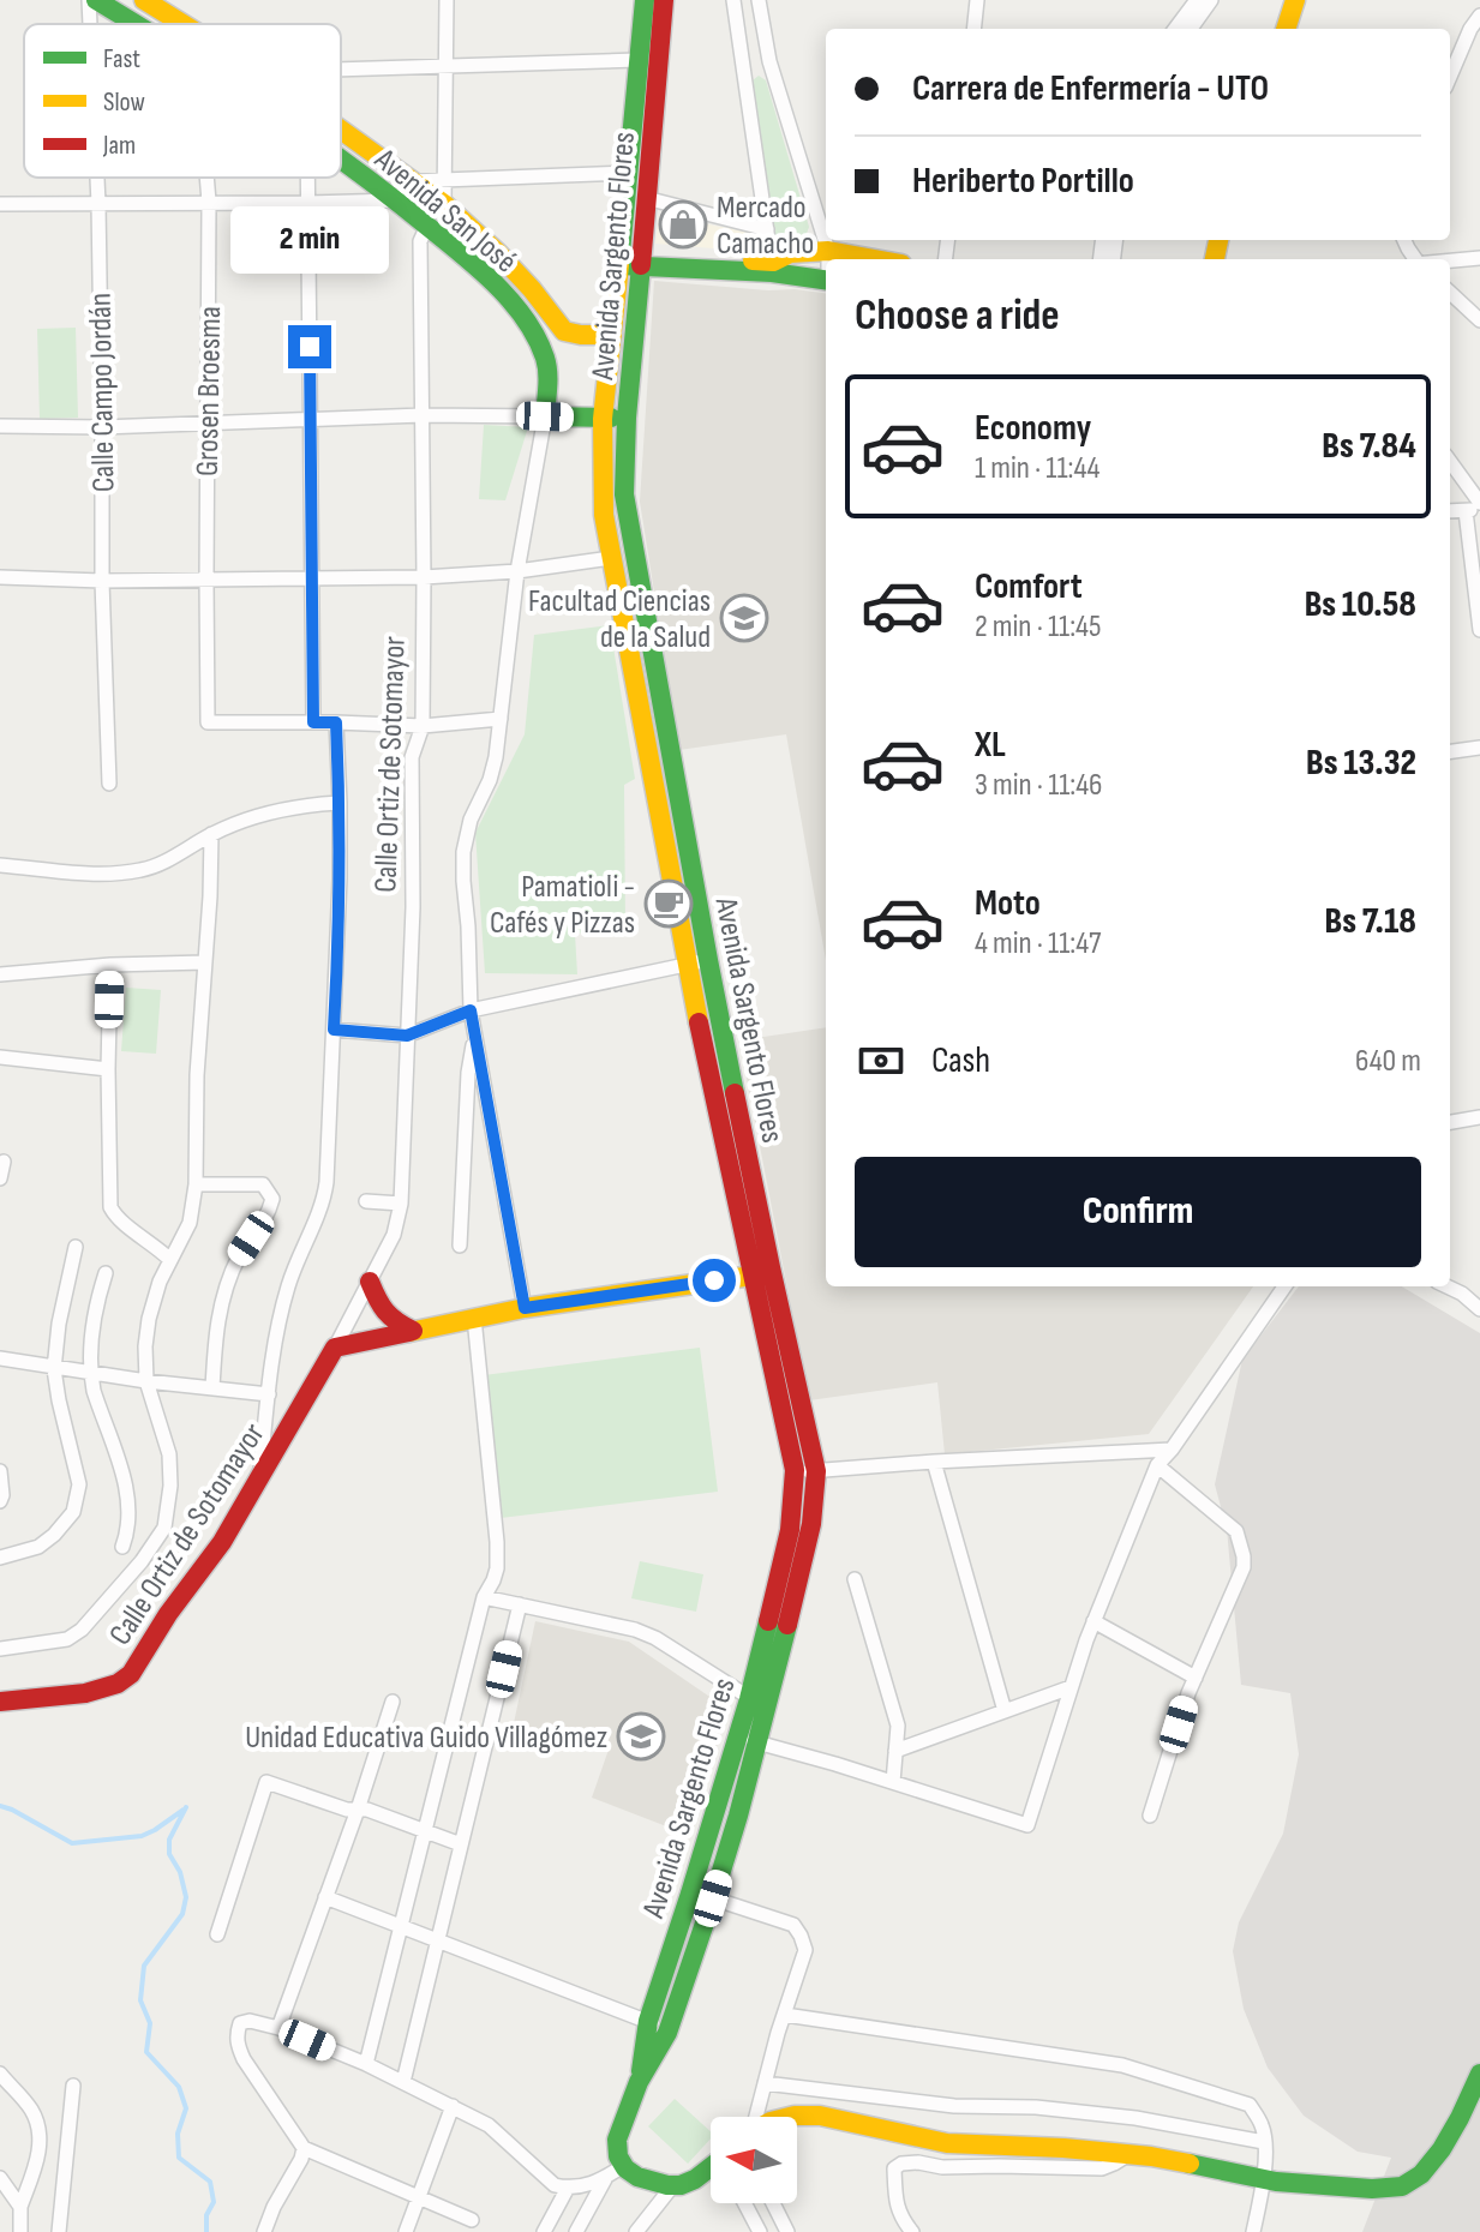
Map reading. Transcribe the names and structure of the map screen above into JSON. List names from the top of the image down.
{
  "streets": {
    "street": [
      "Avenida San José",
      "Avenida Sargento Flores",
      "Grosen Broesma",
      "Calle Campo Jordán",
      "Calle Ortiz de Sotomayor"
    ]
  },
  "crossings": [
    ["Avenida San José", "Avenida Sargento Flores"],
    ["Avenida San José", "Calle Ortiz de Sotomayor"]
  ],
  "places": {
    "shop": ["Mercado Camacho"],
    "school or university": ["Facultad Ciencias de la Salud", "Unidad Educativa Guido Villagómez"],
    "cafe": ["Pamatioli - Cafés y Pizzas"]
  },
  "legend": ["Fast", "Slow", "Jam"],
  "north": "left",
  "page": {
    "banner": ["Carrera de Enfermería - UTO", "Heriberto Portillo"],
    "bubble": "2 min",
    "heading": "Choose a ride",
    "list": [
      {
        "name": "Economy",
        "note": "1 min · 11:44",
        "value": "Bs 7.84"
      },
      {
        "name": "Comfort",
        "note": "2 min · 11:45",
        "value": "Bs 10.58"
      },
      {
        "name": "XL",
        "note": "3 min · 11:46",
        "value": "Bs 13.32"
      },
      {
        "name": "Moto",
        "note": "4 min · 11:47",
        "value": "Bs 7.18"
      }
    ],
    "pay": ["Cash", "640 m"],
    "buttons": "Confirm"
  }
}
